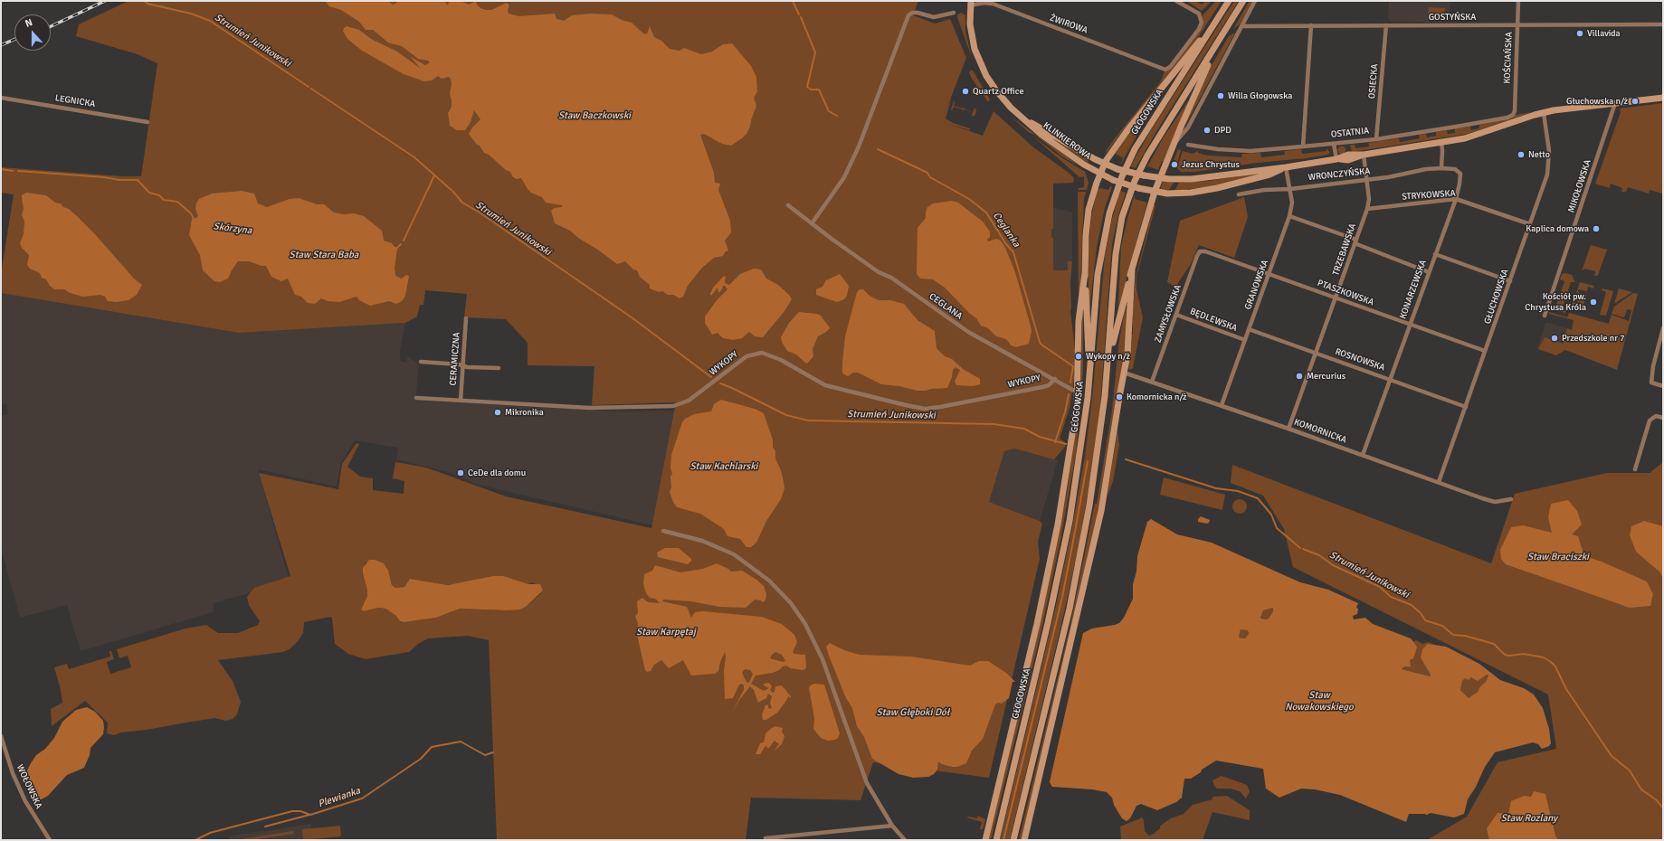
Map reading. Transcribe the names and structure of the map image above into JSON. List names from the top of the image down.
{
  "streets": {
    "street": [
      "GOSTYŃSKA",
      "ŻWIROWA",
      "KOŚCIAŃSKA",
      "OSIECKA",
      "LEGNICKA",
      "GŁOGOWSKA",
      "OSTATNIA",
      "KLINKIEROWA",
      "WRONCZYŃSKA",
      "MIKOŁOWSKA",
      "STRYKOWSKA",
      "TRZEBAWSKA",
      "GRANOWSKA",
      "KONARZEWSKA",
      "PTASZKOWSKA",
      "GŁUCHOWSKA",
      "CEGLANA",
      "ZAMYSŁOWSKA",
      "BĘDLEWSKA",
      "CERAMICZNA",
      "ROSNOWSKA",
      "WYKOPY",
      "KOMORNICKA",
      "WOŁOWSKA"
    ]
  },
  "crossings": [
    ["GOSTYŃSKA", "KOŚCIAŃSKA"],
    ["GOSTYŃSKA", "OSIECKA"],
    ["ŻWIROWA", "KLINKIEROWA"],
    ["KOŚCIAŃSKA", "OSTATNIA"],
    ["OSIECKA", "OSTATNIA"],
    ["GŁOGOWSKA", "CEGLANA"],
    ["WRONCZYŃSKA", "TRZEBAWSKA"],
    ["WRONCZYŃSKA", "GRANOWSKA"],
    ["WRONCZYŃSKA", "KONARZEWSKA"],
    ["STRYKOWSKA", "TRZEBAWSKA"],
    ["STRYKOWSKA", "KONARZEWSKA"],
    ["STRYKOWSKA", "GŁUCHOWSKA"],
    ["TRZEBAWSKA", "PTASZKOWSKA"],
    ["TRZEBAWSKA", "ROSNOWSKA"],
    ["TRZEBAWSKA", "KOMORNICKA"],
    ["GRANOWSKA", "PTASZKOWSKA"],
    ["GRANOWSKA", "BĘDLEWSKA"],
    ["GRANOWSKA", "ROSNOWSKA"],
    ["GRANOWSKA", "KOMORNICKA"],
    ["KONARZEWSKA", "PTASZKOWSKA"],
    ["KONARZEWSKA", "ROSNOWSKA"],
    ["KONARZEWSKA", "KOMORNICKA"],
    ["PTASZKOWSKA", "GŁUCHOWSKA"],
    ["PTASZKOWSKA", "ZAMYSŁOWSKA"],
    ["GŁUCHOWSKA", "ROSNOWSKA"],
    ["GŁUCHOWSKA", "KOMORNICKA"],
    ["CEGLANA", "WYKOPY"],
    ["ZAMYSŁOWSKA", "BĘDLEWSKA"],
    ["ZAMYSŁOWSKA", "KOMORNICKA"],
    ["CERAMICZNA", "WYKOPY"]
  ],
  "water": [
    "Strumień Junikowski",
    "Staw Baczkowski",
    "Skórzyna",
    "Ceglanka",
    "Staw Stara Baba",
    "Staw Kachlarski",
    "Staw Braciszki",
    "Staw Karpętaj",
    "Staw Nowakowskiego",
    "Staw Głęboki Dół",
    "Plewianka",
    "Staw Rozlany"
  ],
  "places": [
    "Villavida",
    "Quartz Office",
    "Willa Głogowska",
    "Głuchowska n/ż",
    "DPD",
    "Netto",
    "Jezus Chrystus",
    "Kaplica domowa",
    "Kościół pw. Chrystusa Króla",
    "Przedszkole nr 7",
    "Wykopy n/ż",
    "Mercurius",
    "Komornicka n/ż",
    "Mikronika",
    "CeDe dla domu"
  ],
  "north": "top"
}
